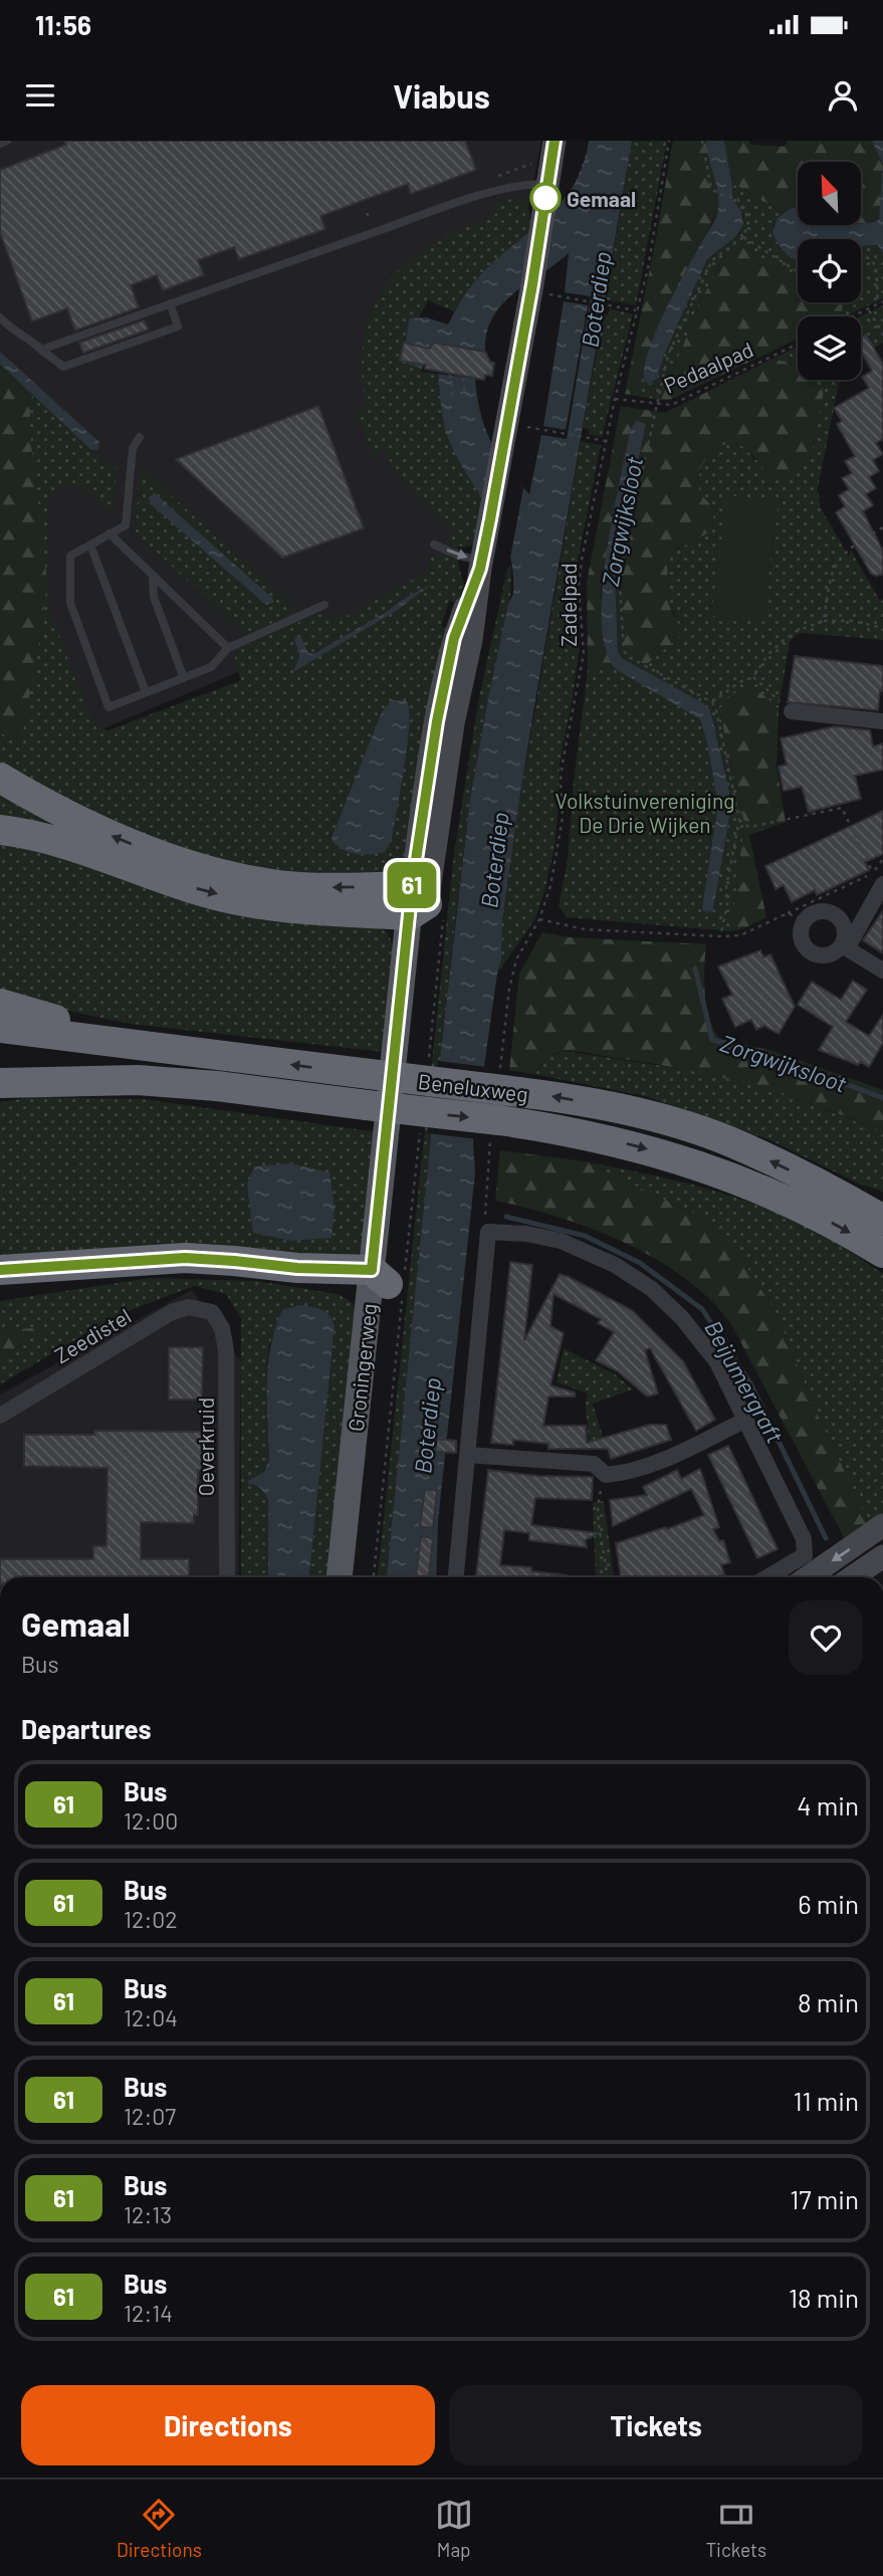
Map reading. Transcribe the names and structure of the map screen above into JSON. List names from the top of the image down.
{
  "streets": {
    "highway": ["Beneluxweg"],
    "main road": ["Groningerweg"],
    "street": ["Zeedistel", "Oeverkruid"],
    "path": ["Pedaalpad", "Zadelpad"]
  },
  "crossings": [
    ["Pedaalpad", "Zadelpad"],
    ["Zadelpad", "Beneluxweg"],
    ["Zeedistel", "Oeverkruid"]
  ],
  "water": ["Boterdiep", "Zorgwijksloot", "Beijumergraft"],
  "parks": ["Volkstuinvereniging De Drie Wijken"],
  "places": ["Gemaal"],
  "lines": ["bus line 61"],
  "north": "top left",
  "page": {
    "status": "11:56",
    "header": "Viabus",
    "on_map": "61",
    "heading": [
      ["Gemaal", "Bus"],
      "Departures"
    ],
    "list": [
      {
        "mark": "61",
        "name": "Bus",
        "note": "12:00",
        "value": "4 min"
      },
      {
        "mark": "61",
        "name": "Bus",
        "note": "12:02",
        "value": "6 min"
      },
      {
        "mark": "61",
        "name": "Bus",
        "note": "12:04",
        "value": "8 min"
      },
      {
        "mark": "61",
        "name": "Bus",
        "note": "12:07",
        "value": "11 min"
      },
      {
        "mark": "61",
        "name": "Bus",
        "note": "12:13",
        "value": "17 min"
      },
      {
        "mark": "61",
        "name": "Bus",
        "note": "12:14",
        "value": "18 min"
      }
    ],
    "buttons": ["Directions", "Tickets"],
    "tabs": ["Directions", "Map", "Tickets"]
  }
}
